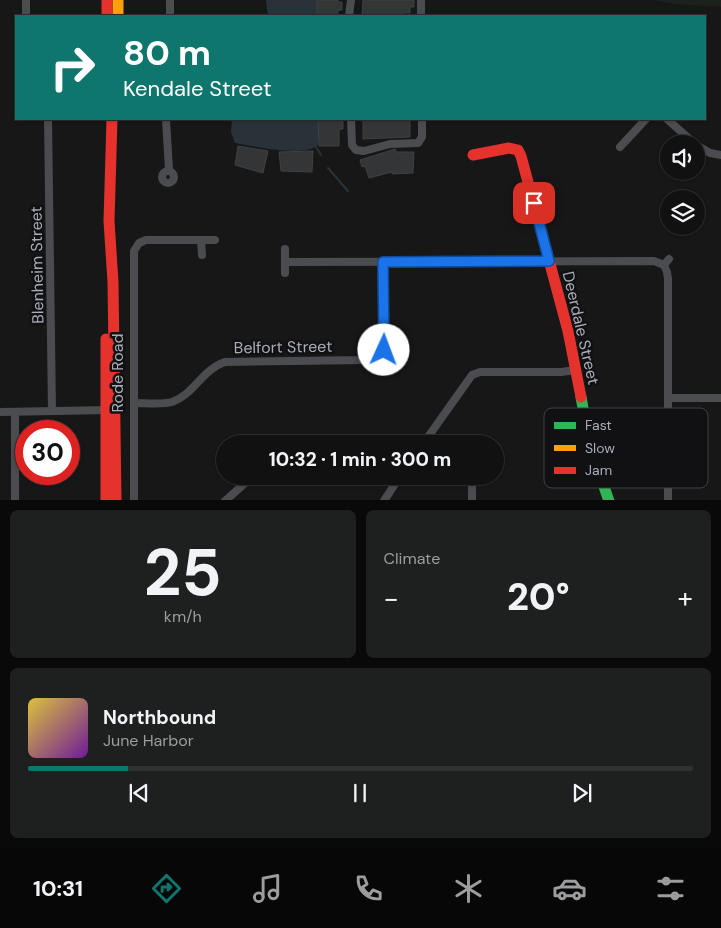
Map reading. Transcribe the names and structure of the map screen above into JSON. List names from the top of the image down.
{
  "streets": {
    "main road": ["Deerdale Street", "Rode Road"],
    "street": ["Blenheim Street", "Belfort Street"]
  },
  "crossings": [
    ["Belfort Street", "Rode Road"]
  ],
  "legend": ["Fast", "Slow", "Jam"],
  "page": {
    "turn": ["80 m", "Kendale Street"],
    "limit": "30",
    "trip": "10:32 · 1 min · 300 m",
    "tile": [
      ["25", "km/h"],
      "Climate"
    ],
    "heat": ["−", "20°", "+"],
    "song": ["Northbound", "June Harbor"],
    "tabs": "10:31"
  }
}
